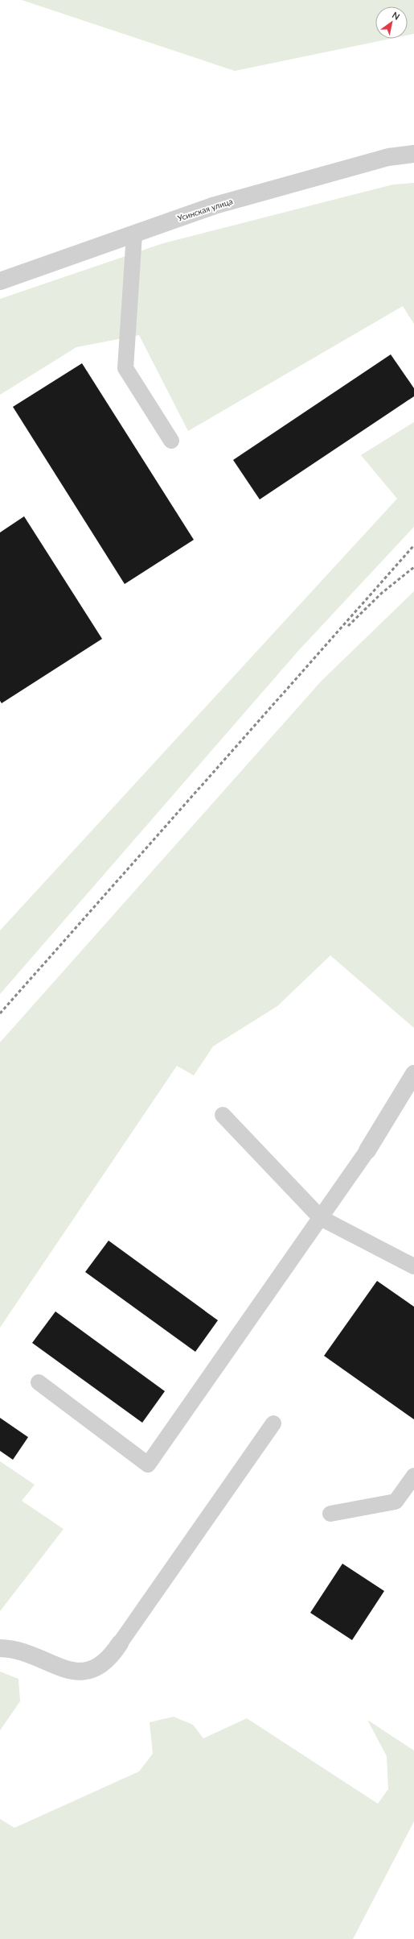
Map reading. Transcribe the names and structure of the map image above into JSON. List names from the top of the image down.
{
  "streets": {
    "street": ["Усинская улица"]
  },
  "north": "top right"
}
